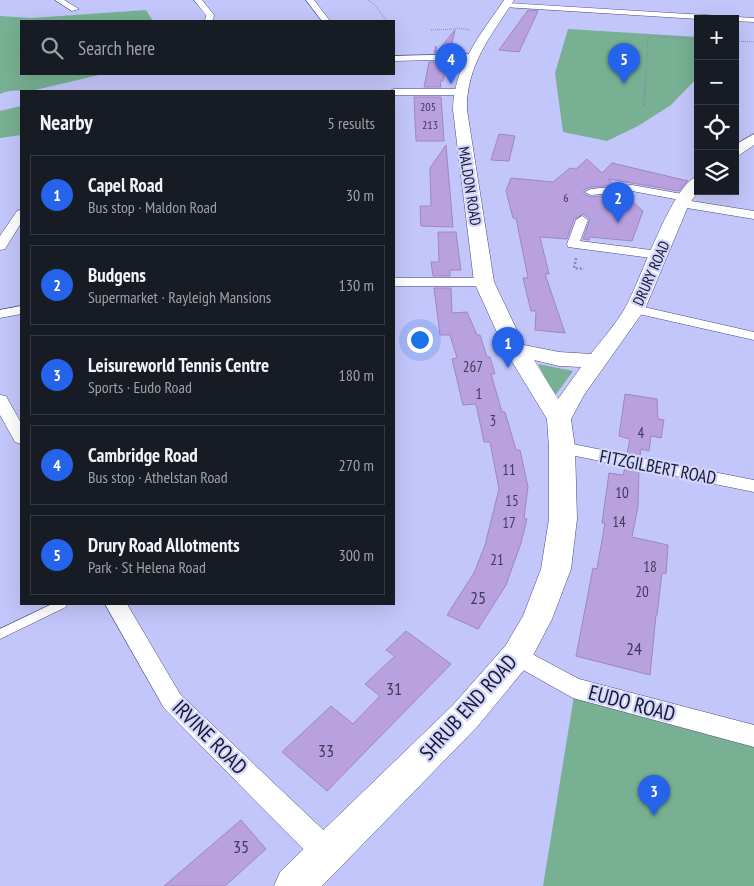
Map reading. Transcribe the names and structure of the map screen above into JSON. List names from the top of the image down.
{
  "streets": {
    "main road": ["MALDON ROAD", "DRURY ROAD", "SHRUB END ROAD"],
    "street": ["FITZGILBERT ROAD", "EUDO ROAD", "IRVINE ROAD"]
  },
  "crossings": [
    ["MALDON ROAD", "DRURY ROAD"],
    ["MALDON ROAD", "FITZGILBERT ROAD"],
    ["MALDON ROAD", "SHRUB END ROAD"],
    ["DRURY ROAD", "FITZGILBERT ROAD"],
    ["DRURY ROAD", "SHRUB END ROAD"],
    ["FITZGILBERT ROAD", "SHRUB END ROAD"],
    ["EUDO ROAD", "SHRUB END ROAD"],
    ["SHRUB END ROAD", "IRVINE ROAD"]
  ],
  "house_numbers": [
    "205",
    "213",
    "6",
    "267",
    "1",
    "3",
    "4",
    "11",
    "10",
    "15",
    "14",
    "17",
    "21",
    "18",
    "20",
    "25",
    "24",
    "31",
    "33",
    "35"
  ],
  "page": {
    "map_buttons": ["+", "−"],
    "search": "Search here",
    "pins": [
      "4",
      "5",
      "2",
      "1",
      "3"
    ],
    "heading": ["Nearby", "5 results"],
    "list": [
      {
        "mark": "1",
        "name": "Capel Road",
        "note": "Bus stop · Maldon Road",
        "value": "30 m"
      },
      {
        "mark": "2",
        "name": "Budgens",
        "note": "Supermarket · Rayleigh Mansions",
        "value": "130 m"
      },
      {
        "mark": "3",
        "name": "Leisureworld Tennis Centre",
        "note": "Sports · Eudo Road",
        "value": "180 m"
      },
      {
        "mark": "4",
        "name": "Cambridge Road",
        "note": "Bus stop · Athelstan Road",
        "value": "270 m"
      },
      {
        "mark": "5",
        "name": "Drury Road Allotments",
        "note": "Park · St Helena Road",
        "value": "300 m"
      }
    ]
  }
}
